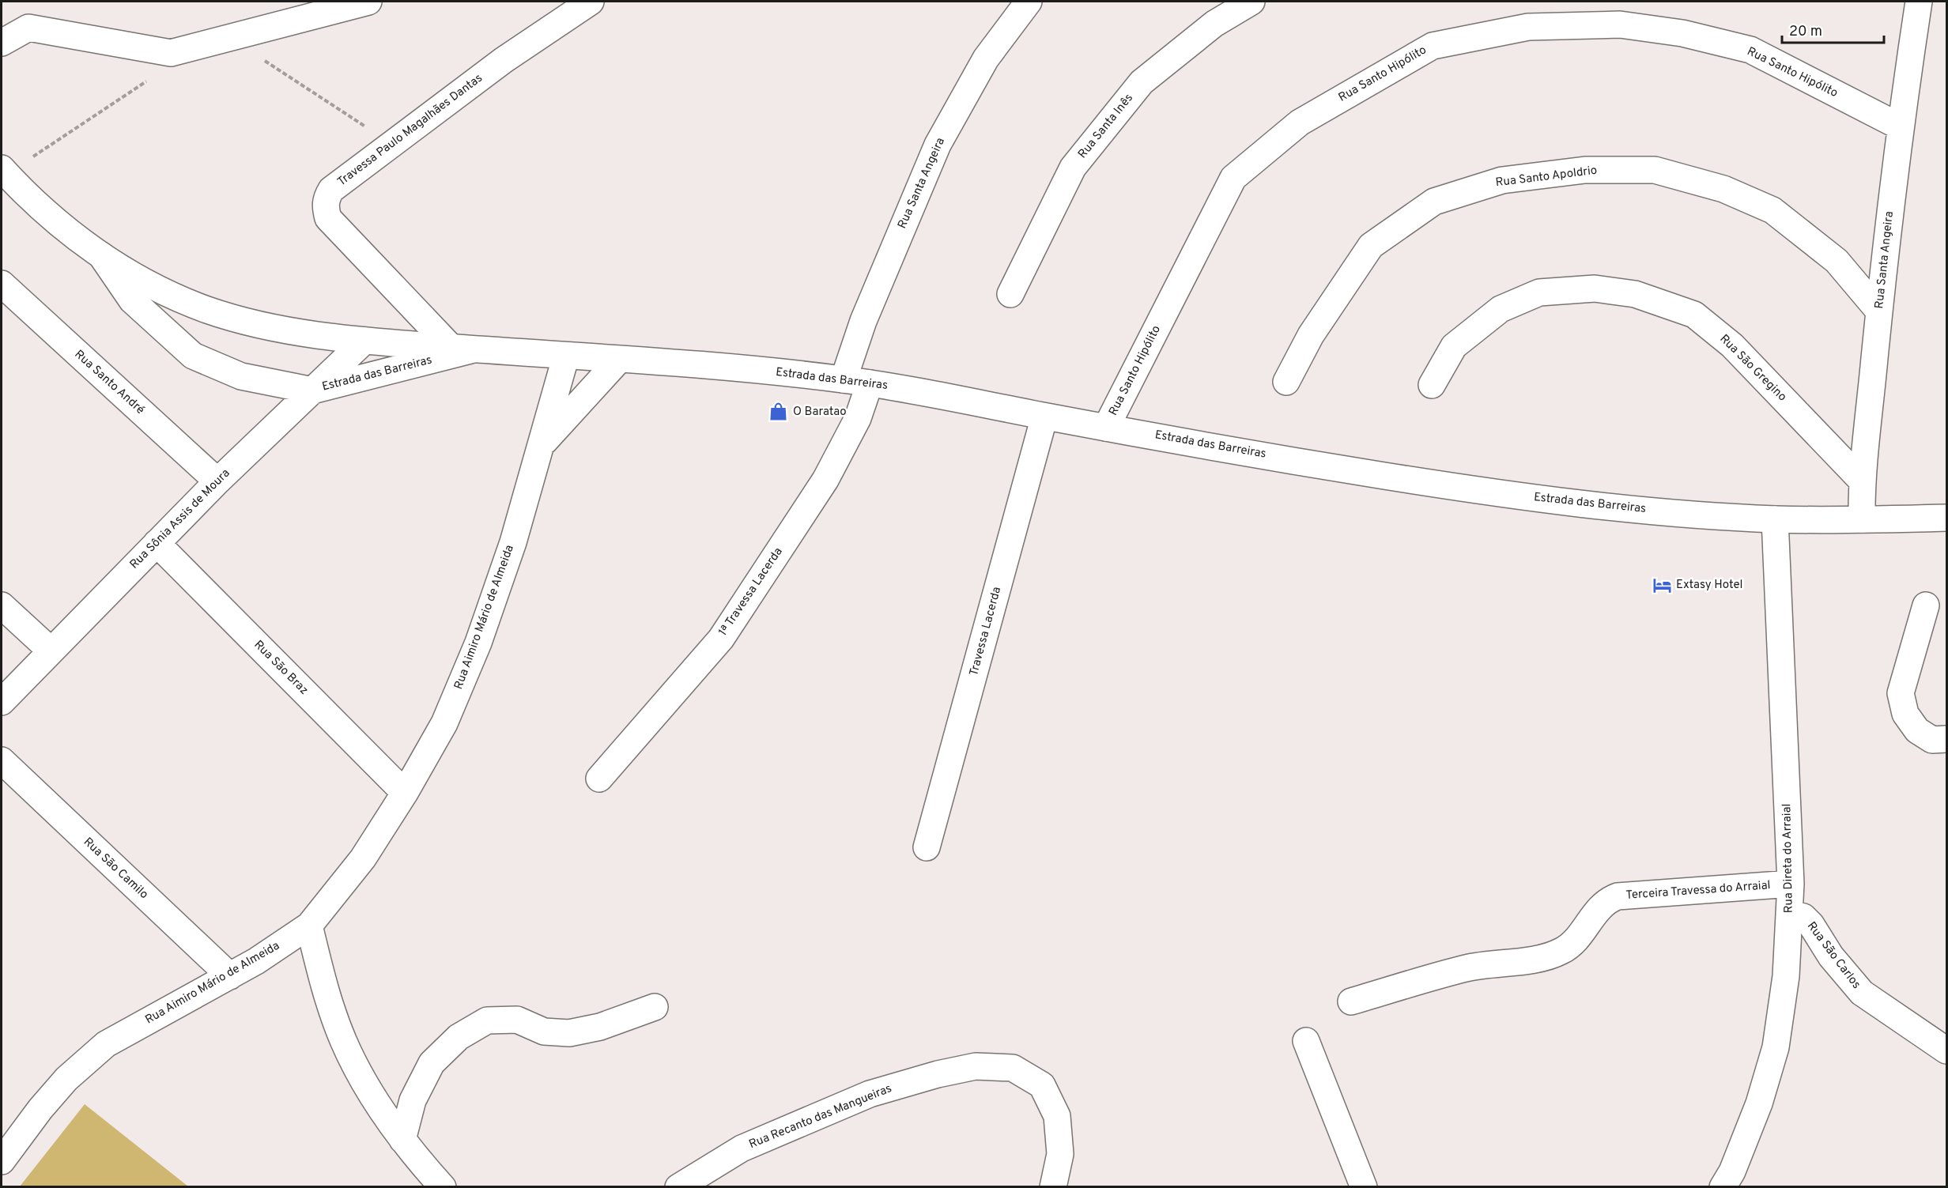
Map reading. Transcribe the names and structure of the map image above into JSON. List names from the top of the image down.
{
  "streets": {
    "street": [
      "Rua Santo Hipólito",
      "Rua Santa Inês",
      "Travessa Paulo Magalhães Dantas",
      "Rua Santo Apoldrio",
      "Rua Santa Angeira",
      "Rua São Gregino",
      "Estrada das Barreiras",
      "Rua Santo André",
      "Rua Sônia Assis de Moura",
      "1ª Travessa Lacerda",
      "Rua Aimiro Mário de Almeida",
      "Travessa Lacerda",
      "Rua São Braz",
      "Rua Direta do Arraial",
      "Rua São Camilo",
      "Terceira Travessa do Arraial",
      "Rua São Carlos",
      "Rua Recanto das Mangueiras"
    ]
  },
  "crossings": [
    ["Rua Santo Hipólito", "Rua Santa Angeira"],
    ["Rua Santo Hipólito", "Estrada das Barreiras"],
    ["Travessa Paulo Magalhães Dantas", "Estrada das Barreiras"],
    ["Rua Santo Apoldrio", "Rua Santa Angeira"],
    ["Rua Santa Angeira", "Rua São Gregino"],
    ["Rua Santa Angeira", "Estrada das Barreiras"],
    ["Estrada das Barreiras", "Rua Sônia Assis de Moura"],
    ["Estrada das Barreiras", "1ª Travessa Lacerda"],
    ["Estrada das Barreiras", "Rua Aimiro Mário de Almeida"],
    ["Estrada das Barreiras", "Travessa Lacerda"],
    ["Estrada das Barreiras", "Rua Direta do Arraial"],
    ["Rua Santo André", "Rua Sônia Assis de Moura"],
    ["Rua Sônia Assis de Moura", "Rua São Braz"],
    ["Rua Aimiro Mário de Almeida", "Rua São Braz"],
    ["Rua Aimiro Mário de Almeida", "Rua São Camilo"],
    ["Rua Direta do Arraial", "Terceira Travessa do Arraial"],
    ["Rua Direta do Arraial", "Rua São Carlos"]
  ],
  "places": {
    "shop": ["O Baratao"],
    "hotel": ["Extasy Hotel"]
  },
  "scale_bar": "20 m"
}
